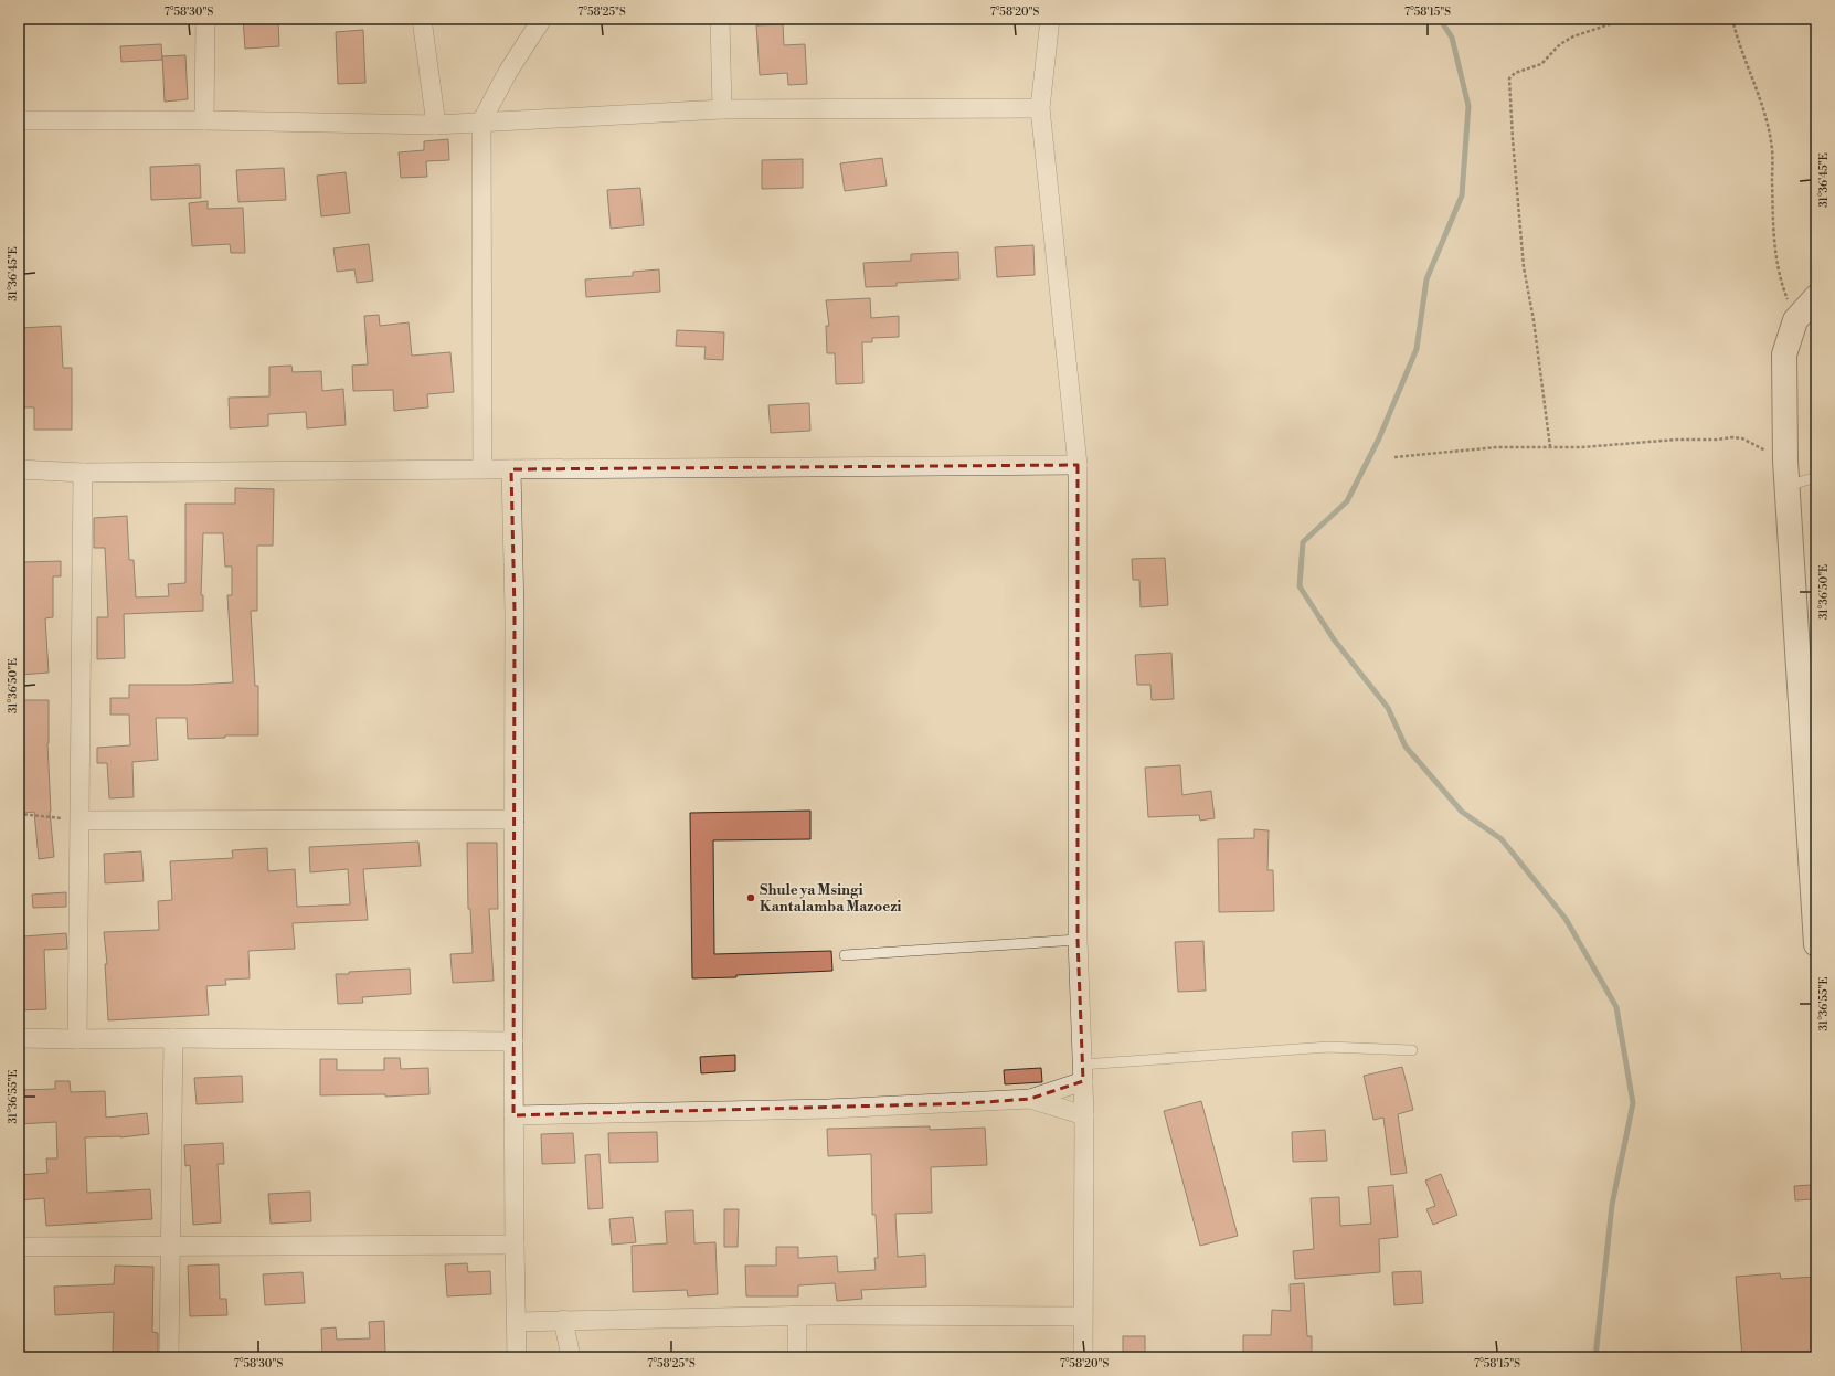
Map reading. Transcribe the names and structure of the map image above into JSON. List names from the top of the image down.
{
  "places": ["Shule ya Msingi Kantalamba Mazoezi"],
  "coordinates": [
    "7°58'30\"S",
    "7°58'25\"S",
    "7°58'20\"S",
    "7°58'15\"S",
    "31°36'45\"E",
    "31°36'50\"E",
    "31°36'55\"E"
  ]
}
